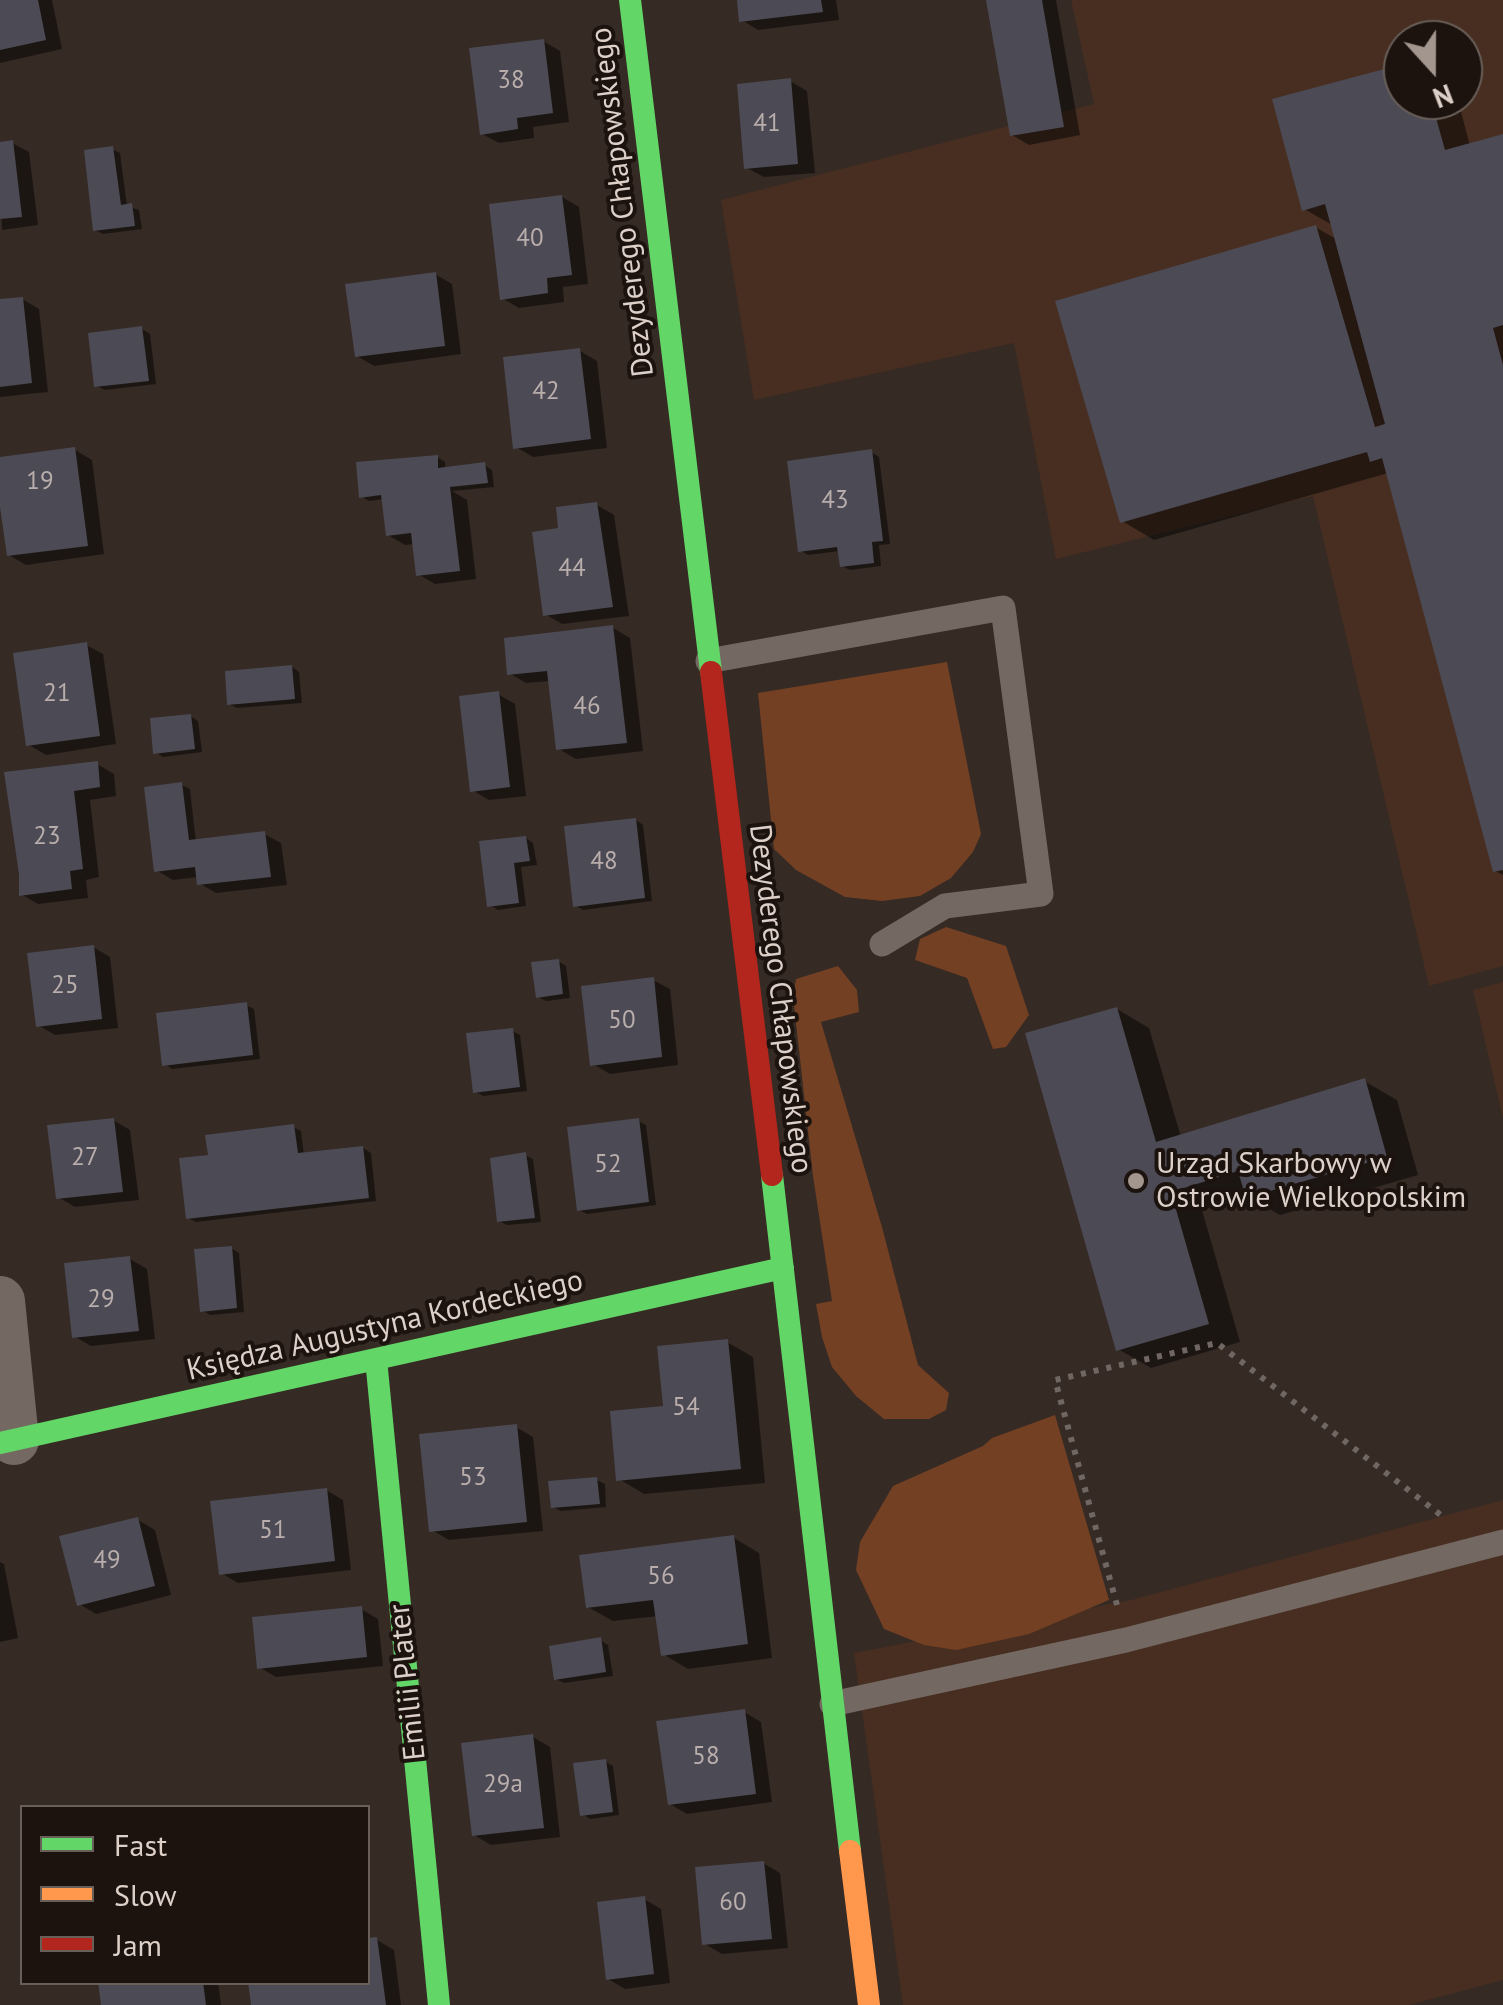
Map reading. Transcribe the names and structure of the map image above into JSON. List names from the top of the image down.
{
  "streets": {
    "street": ["Dezyderego Chłapowskiego", "Księdza Augustyna Kordeckiego", "Emilii Plater"]
  },
  "crossings": [
    ["Dezyderego Chłapowskiego", "Księdza Augustyna Kordeckiego"],
    ["Księdza Augustyna Kordeckiego", "Emilii Plater"]
  ],
  "places": ["Urząd Skarbowy w Ostrowie Wielkopolskim"],
  "house_numbers": [
    "38",
    "41",
    "40",
    "42",
    "19",
    "43",
    "44",
    "21",
    "46",
    "23",
    "48",
    "25",
    "50",
    "27",
    "52",
    "29",
    "54",
    "53",
    "51",
    "49",
    "56",
    "58",
    "29a",
    "60"
  ],
  "legend": ["Fast", "Slow", "Jam"],
  "north": "bottom"
}
